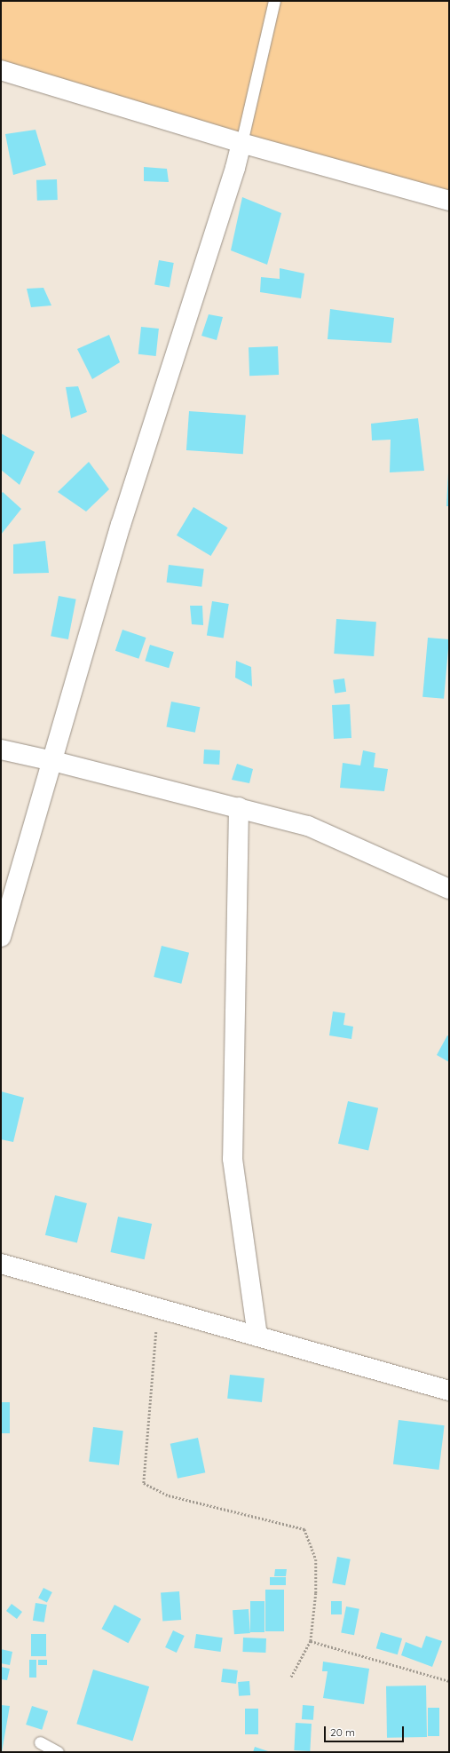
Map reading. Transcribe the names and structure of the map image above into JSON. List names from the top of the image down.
{
  "scale_bar": "20 m"
}
